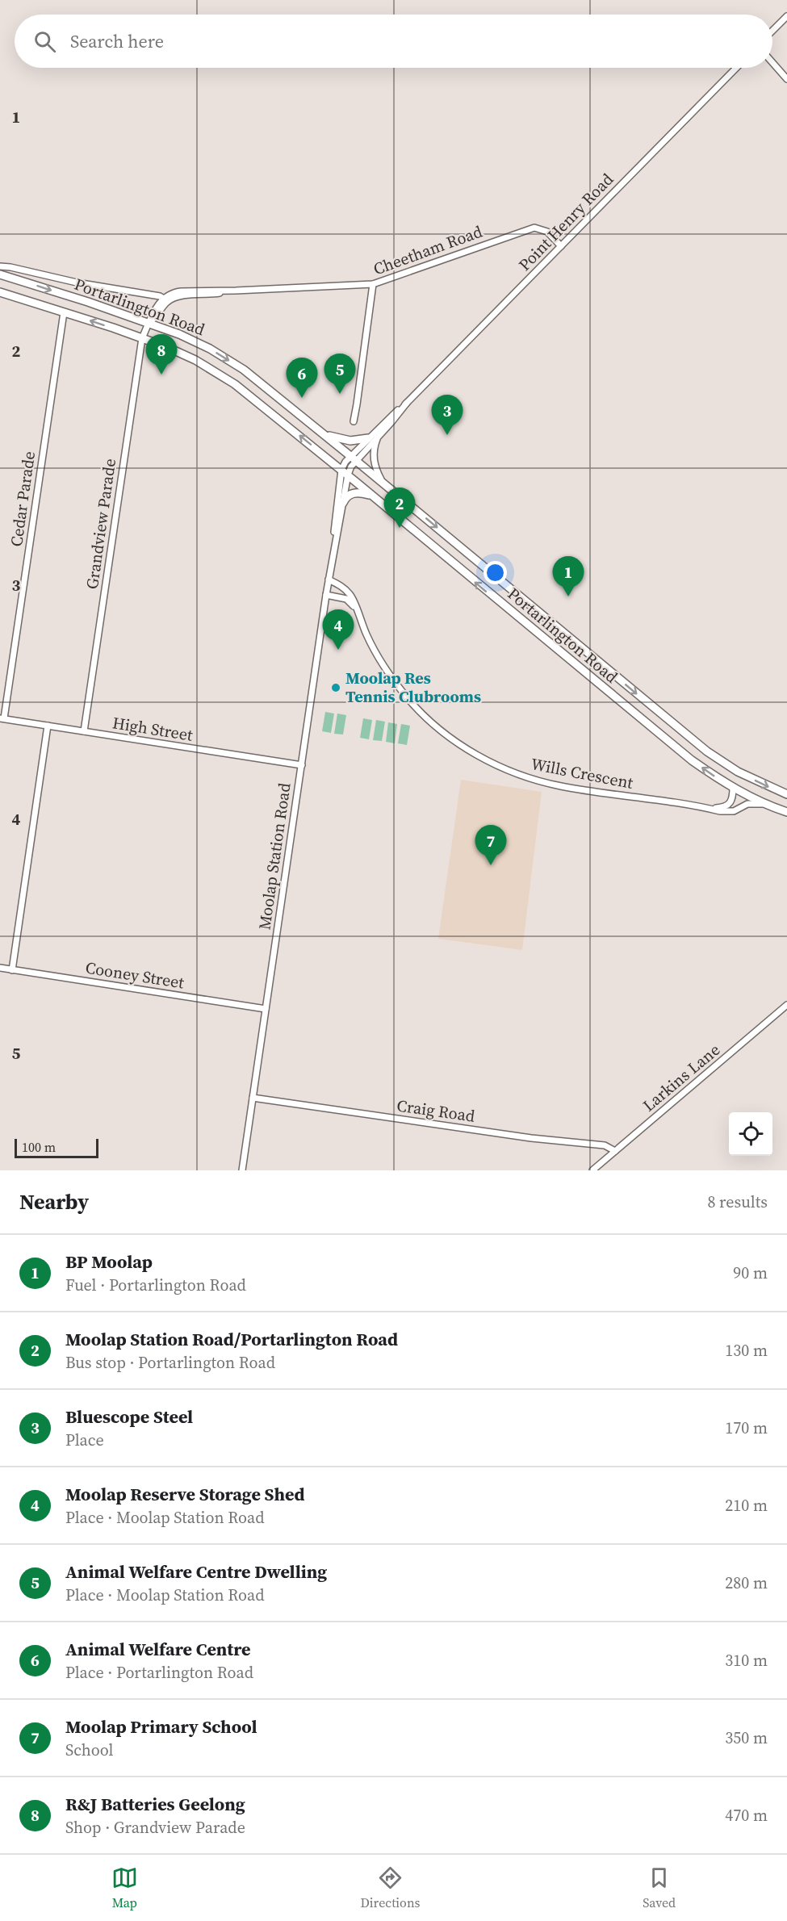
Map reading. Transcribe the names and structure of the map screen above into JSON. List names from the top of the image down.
{
  "streets": {
    "main road": ["Portarlington Road"],
    "street": [
      "Point Henry Road",
      "Cheetham Road",
      "Cedar Parade",
      "Grandview Parade",
      "High Street",
      "Wills Crescent",
      "Moolap Station Road",
      "Cooney Street",
      "Larkins Lane",
      "Craig Road"
    ]
  },
  "crossings": [
    ["Point Henry Road", "Cheetham Road"],
    ["Point Henry Road", "Portarlington Road"],
    ["Point Henry Road", "Moolap Station Road"],
    ["Portarlington Road", "Cedar Parade"],
    ["Portarlington Road", "Grandview Parade"],
    ["Portarlington Road", "Wills Crescent"],
    ["Portarlington Road", "Moolap Station Road"],
    ["Cedar Parade", "High Street"],
    ["Grandview Parade", "High Street"],
    ["High Street", "Moolap Station Road"],
    ["Wills Crescent", "Moolap Station Road"],
    ["Moolap Station Road", "Cooney Street"],
    ["Moolap Station Road", "Craig Road"],
    ["Larkins Lane", "Craig Road"]
  ],
  "places": ["Moolap Res Tennis Clubrooms"],
  "scale_bar": "100 m",
  "page": {
    "search": "Search here",
    "pins": [
      "8",
      "5",
      "6",
      "3",
      "2",
      "1",
      "4",
      "7"
    ],
    "scale": "100 m",
    "heading": ["Nearby", "8 results"],
    "list": [
      {
        "mark": "1",
        "name": "BP Moolap",
        "note": "Fuel · Portarlington Road",
        "value": "90 m"
      },
      {
        "mark": "2",
        "name": "Moolap Station Road/Portarlington Road",
        "note": "Bus stop · Portarlington Road",
        "value": "130 m"
      },
      {
        "mark": "3",
        "name": "Bluescope Steel",
        "note": "Place",
        "value": "170 m"
      },
      {
        "mark": "4",
        "name": "Moolap Reserve Storage Shed",
        "note": "Place · Moolap Station Road",
        "value": "210 m"
      },
      {
        "mark": "5",
        "name": "Animal Welfare Centre Dwelling",
        "note": "Place · Moolap Station Road",
        "value": "280 m"
      },
      {
        "mark": "6",
        "name": "Animal Welfare Centre",
        "note": "Place · Portarlington Road",
        "value": "310 m"
      },
      {
        "mark": "7",
        "name": "Moolap Primary School",
        "note": "School",
        "value": "350 m"
      },
      {
        "mark": "8",
        "name": "R&J Batteries Geelong",
        "note": "Shop · Grandview Parade",
        "value": "470 m"
      }
    ],
    "nav": ["Map", "Directions", "Saved"]
  },
  "grid": {
    "rows": [
      "1",
      "2",
      "3",
      "4",
      "5"
    ]
  }
}
